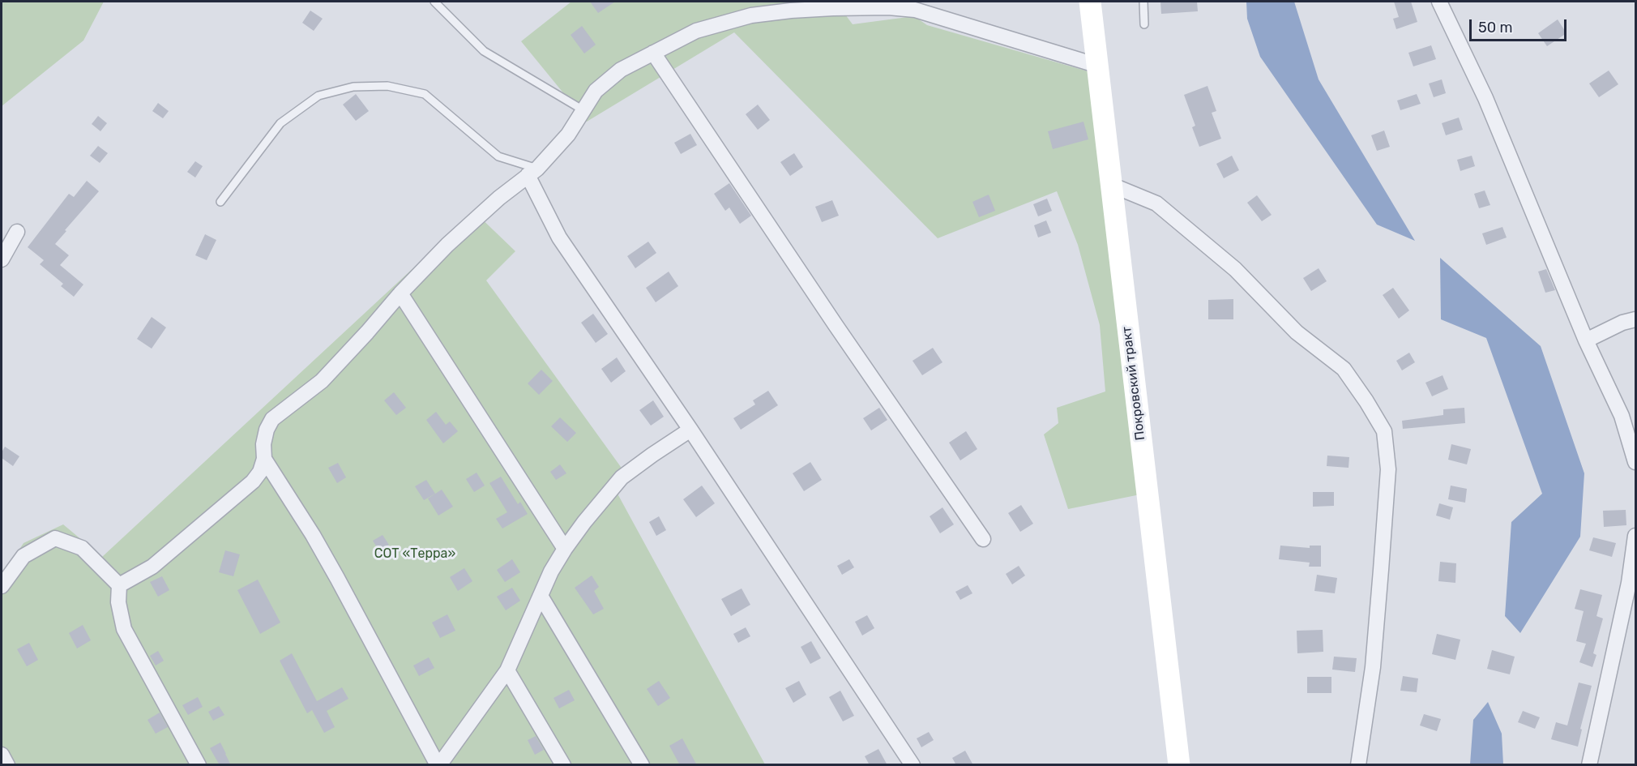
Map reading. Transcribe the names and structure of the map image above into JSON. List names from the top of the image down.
{
  "streets": {
    "main road": ["Покровский тракт"]
  },
  "parks": ["СОТ «Терра»"],
  "scale_bar": "50 m"
}
